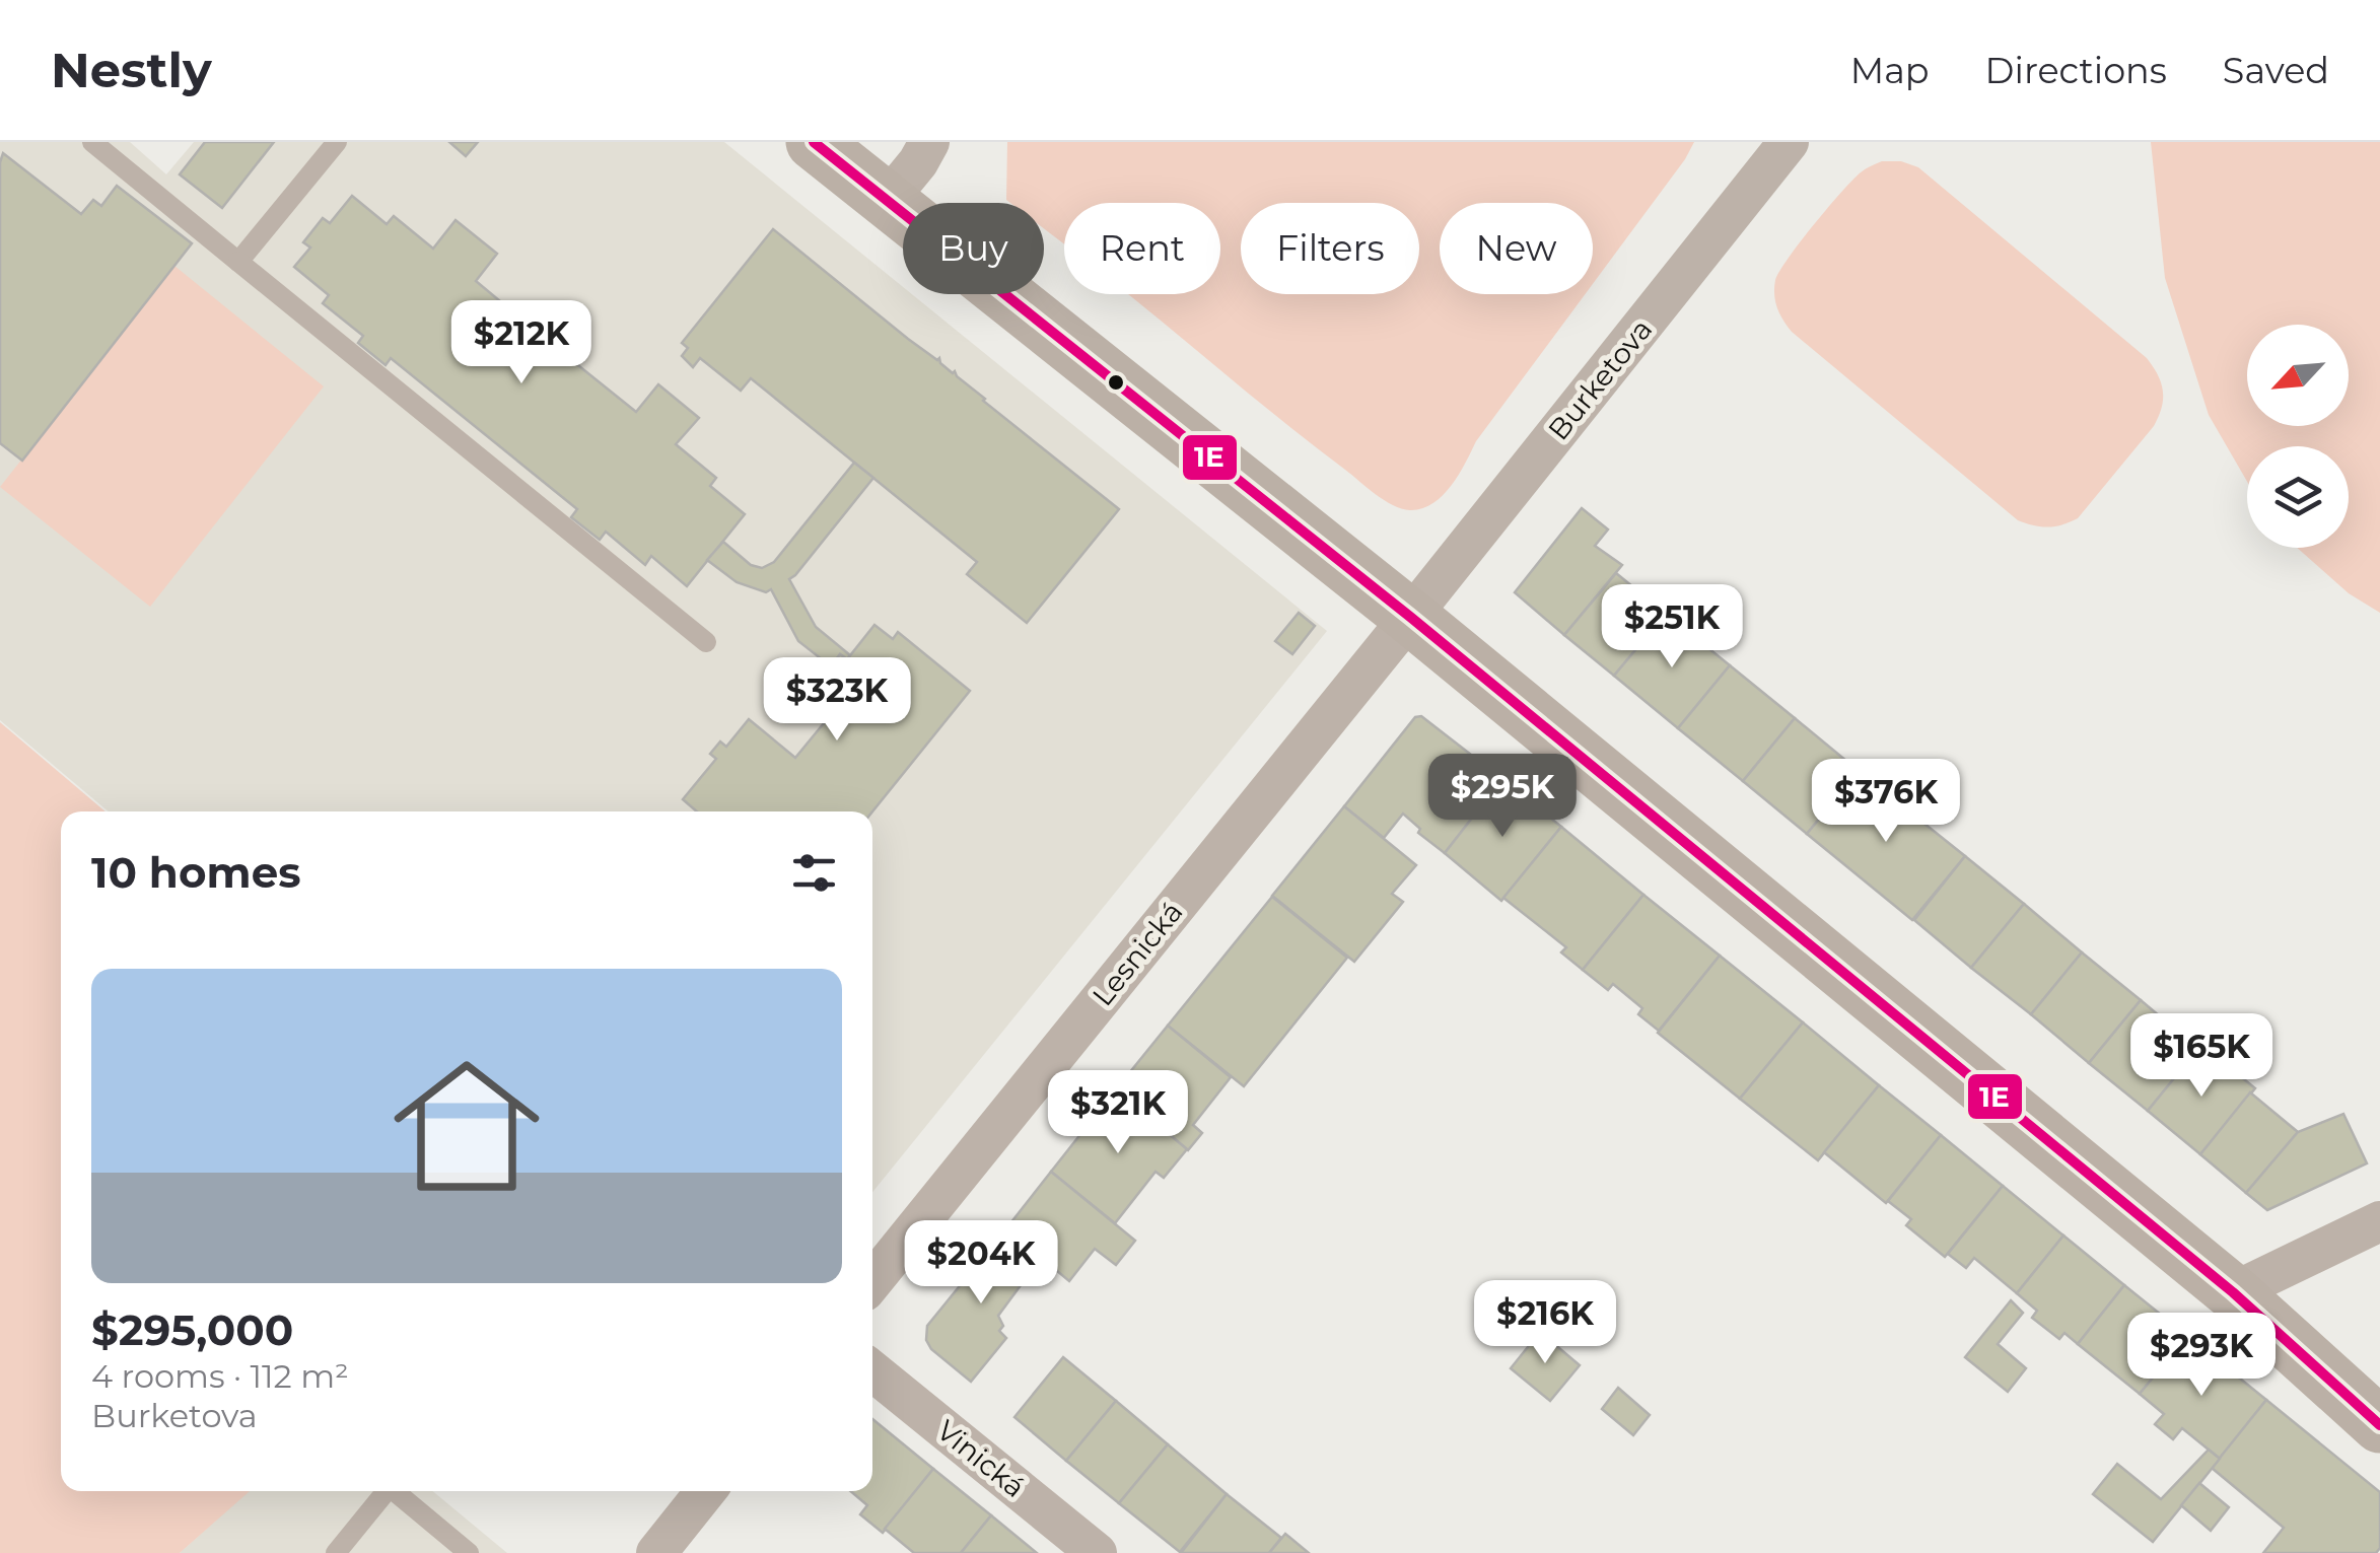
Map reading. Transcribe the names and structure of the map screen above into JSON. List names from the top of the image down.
{
  "streets": {
    "street": ["Burketova", "Lesnická", "Vinická"]
  },
  "crossings": [
    ["Burketova", "Lesnická"]
  ],
  "lines": ["transit line 1E"],
  "north": "bottom left",
  "page": {
    "header": "Nestly",
    "nav": ["Map", "Directions", "Saved"],
    "chip": [
      "Buy",
      "Rent",
      "Filters",
      "New"
    ],
    "price": [
      "$212K",
      "$251K",
      "$323K",
      "$295K",
      "$376K",
      "$165K",
      "$321K",
      "$204K",
      "$216K",
      "$293K"
    ],
    "heading": "10 homes",
    "list": [
      {
        "name": "$295,000",
        "note": "4 rooms · 112 m² · Burketova"
      }
    ]
  }
}
